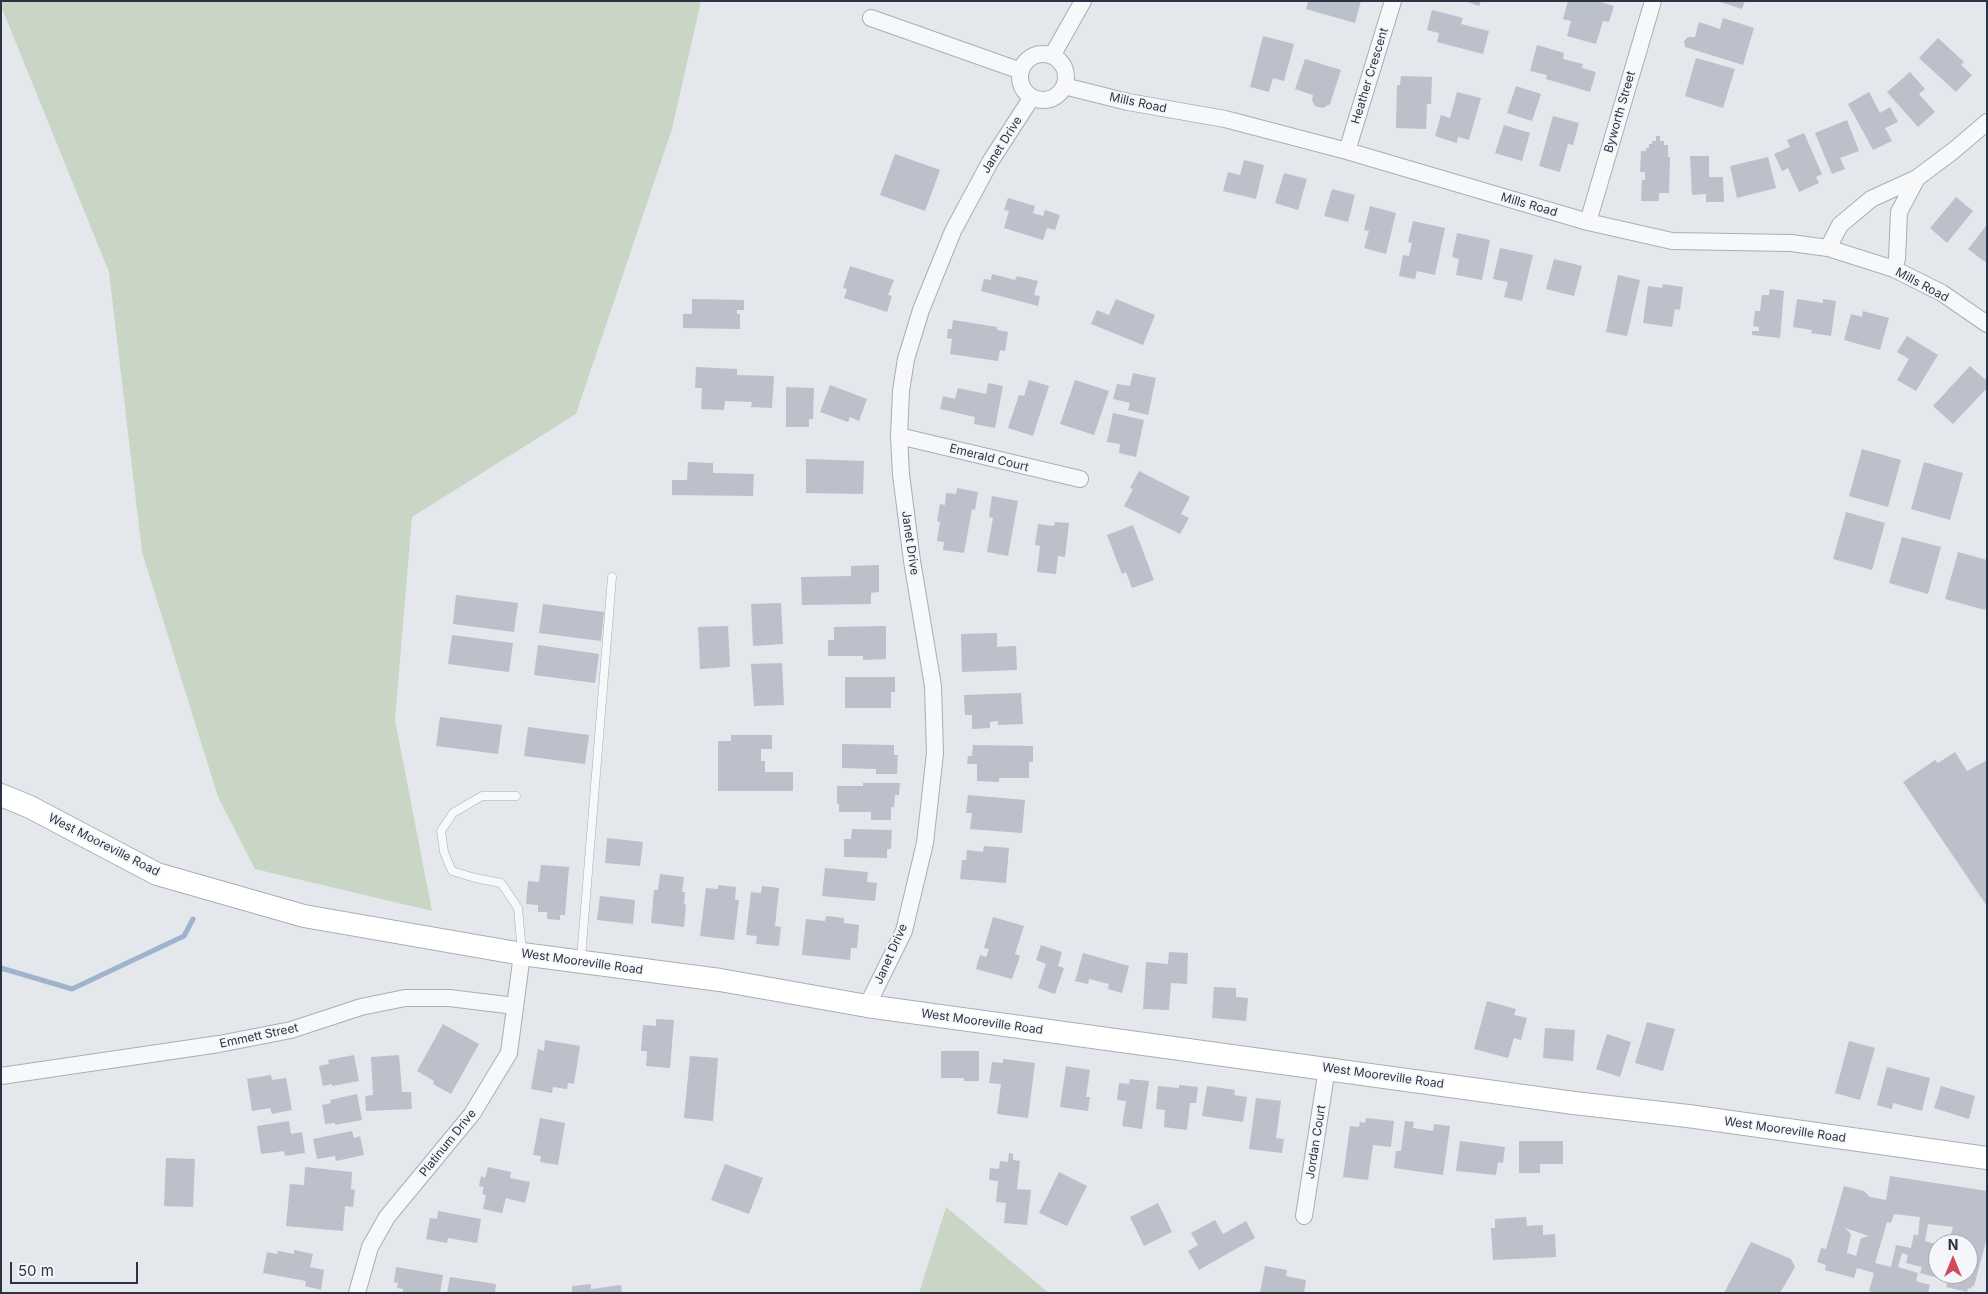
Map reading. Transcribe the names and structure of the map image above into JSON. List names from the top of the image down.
{
  "streets": {
    "main road": ["West Mooreville Road"],
    "street": [
      "Heather Crescent",
      "Mills Road",
      "Byworth Street",
      "Janet Drive",
      "Emerald Court",
      "Emmett Street",
      "Jordan Court",
      "Platinum Drive"
    ]
  },
  "crossings": [
    ["Heather Crescent", "Mills Road"],
    ["Mills Road", "Byworth Street"],
    ["Mills Road", "Janet Drive"],
    ["Janet Drive", "Emerald Court"],
    ["Janet Drive", "West Mooreville Road"],
    ["West Mooreville Road", "Jordan Court"],
    ["West Mooreville Road", "Platinum Drive"],
    ["Emmett Street", "Platinum Drive"]
  ],
  "scale_bar": "50 m",
  "north": "top"
}
